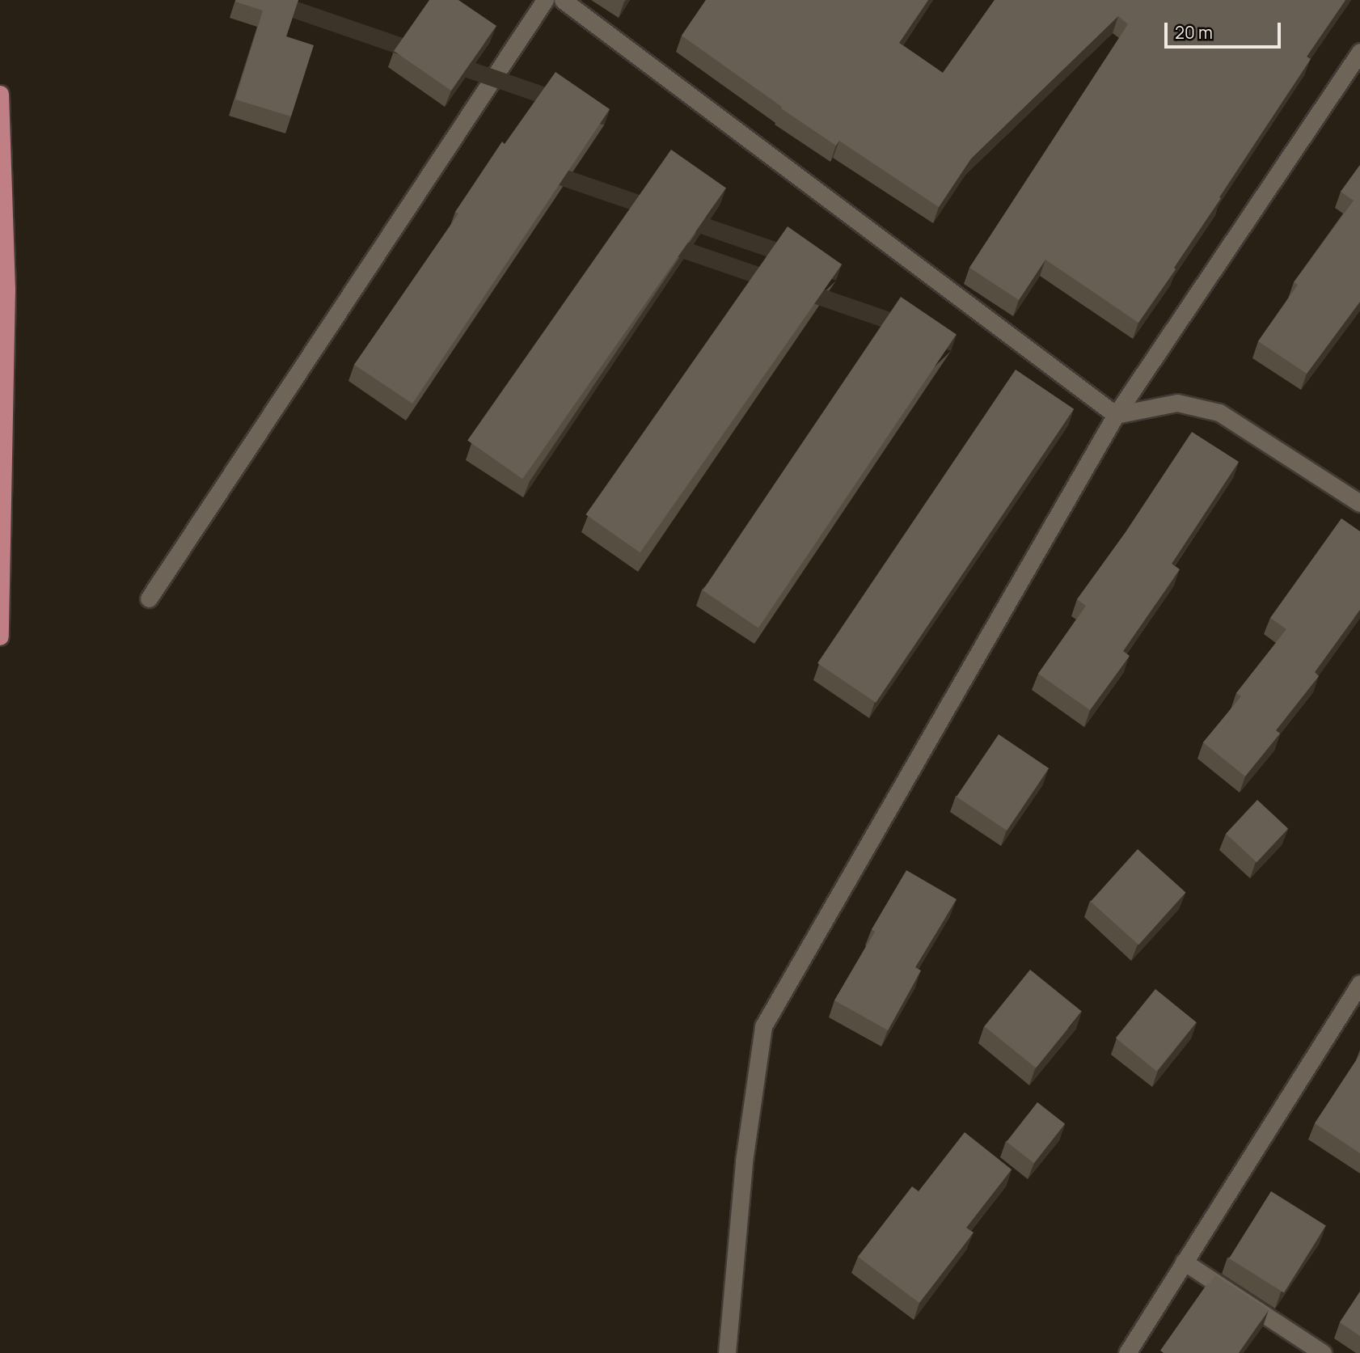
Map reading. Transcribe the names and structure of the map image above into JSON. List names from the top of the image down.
{
  "scale_bar": "20 m"
}
